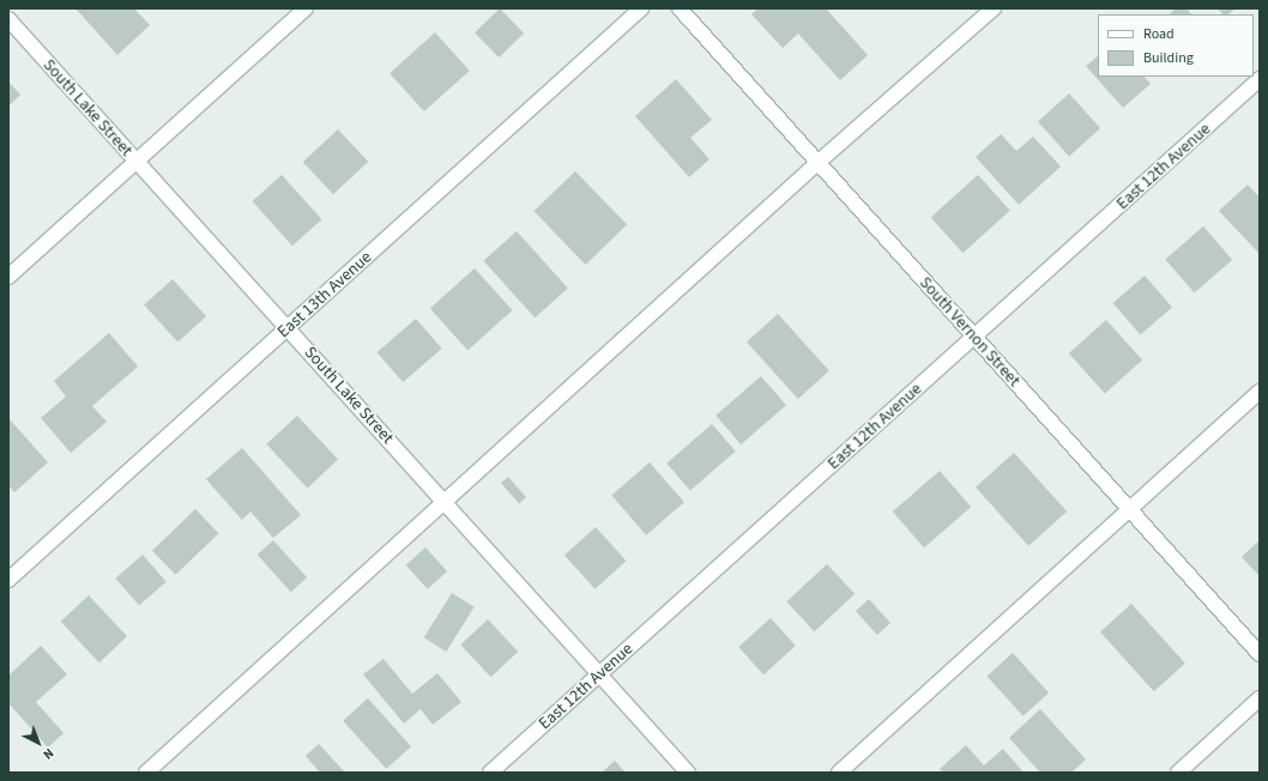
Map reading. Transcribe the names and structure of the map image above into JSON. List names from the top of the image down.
{
  "streets": {
    "street": [
      "South Lake Street",
      "East 12th Avenue",
      "East 13th Avenue",
      "South Vernon Street"
    ]
  },
  "crossings": [
    ["South Lake Street", "East 12th Avenue"],
    ["South Lake Street", "East 13th Avenue"],
    ["East 12th Avenue", "South Vernon Street"]
  ],
  "legend": ["Road", "Building"],
  "north": "bottom right"
}
